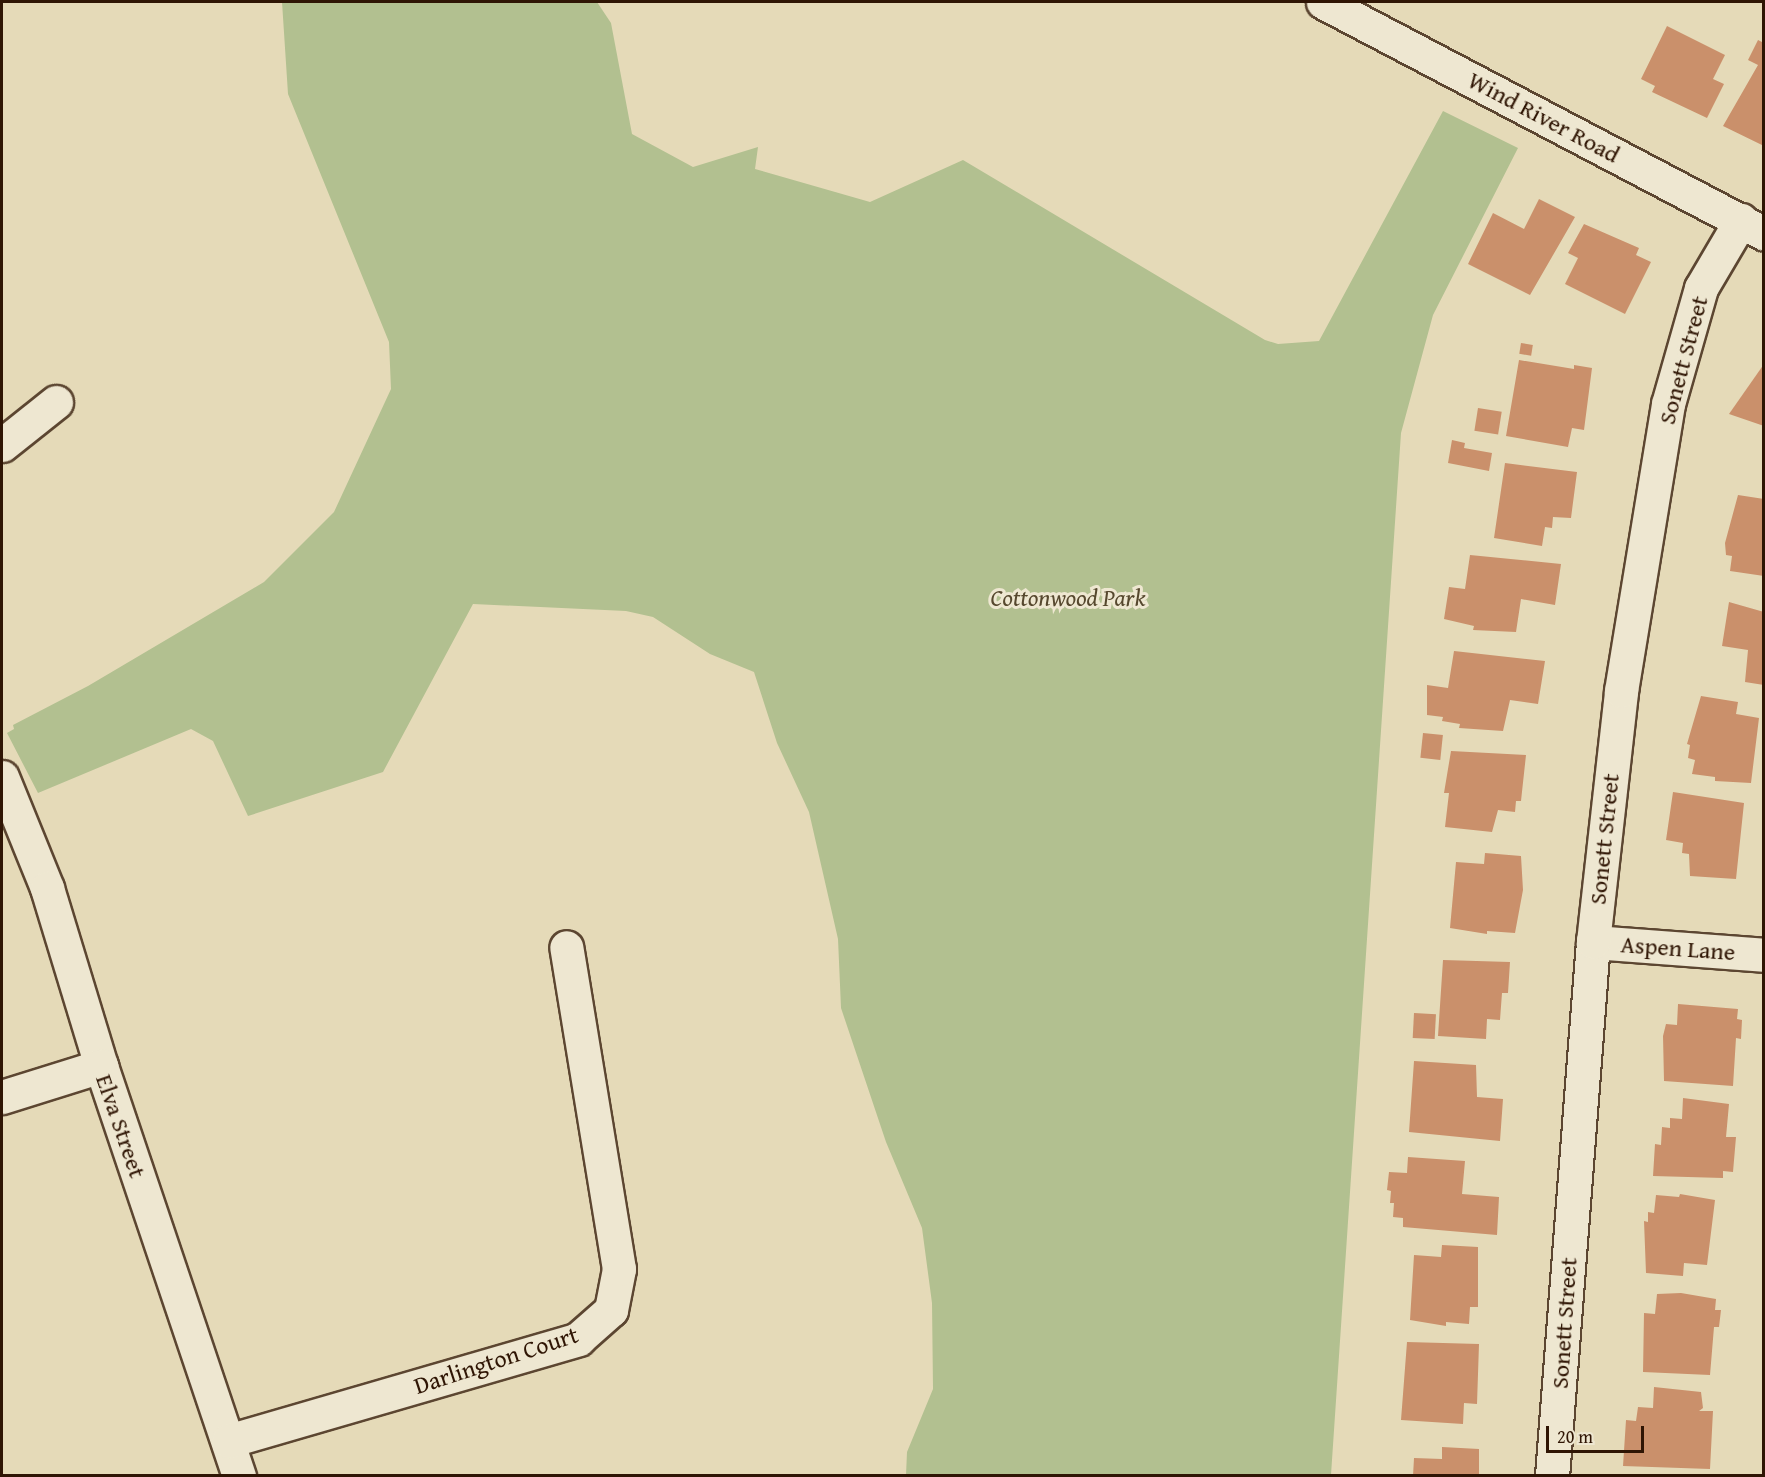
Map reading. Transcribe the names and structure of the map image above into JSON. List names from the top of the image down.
{
  "streets": {
    "street": [
      "Wind River Road",
      "Sonett Street",
      "Aspen Lane",
      "Elva Street",
      "Darlington Court"
    ]
  },
  "crossings": [
    ["Wind River Road", "Sonett Street"],
    ["Sonett Street", "Aspen Lane"],
    ["Elva Street", "Darlington Court"]
  ],
  "parks": ["Cottonwood Park"],
  "scale_bar": "20 m"
}
